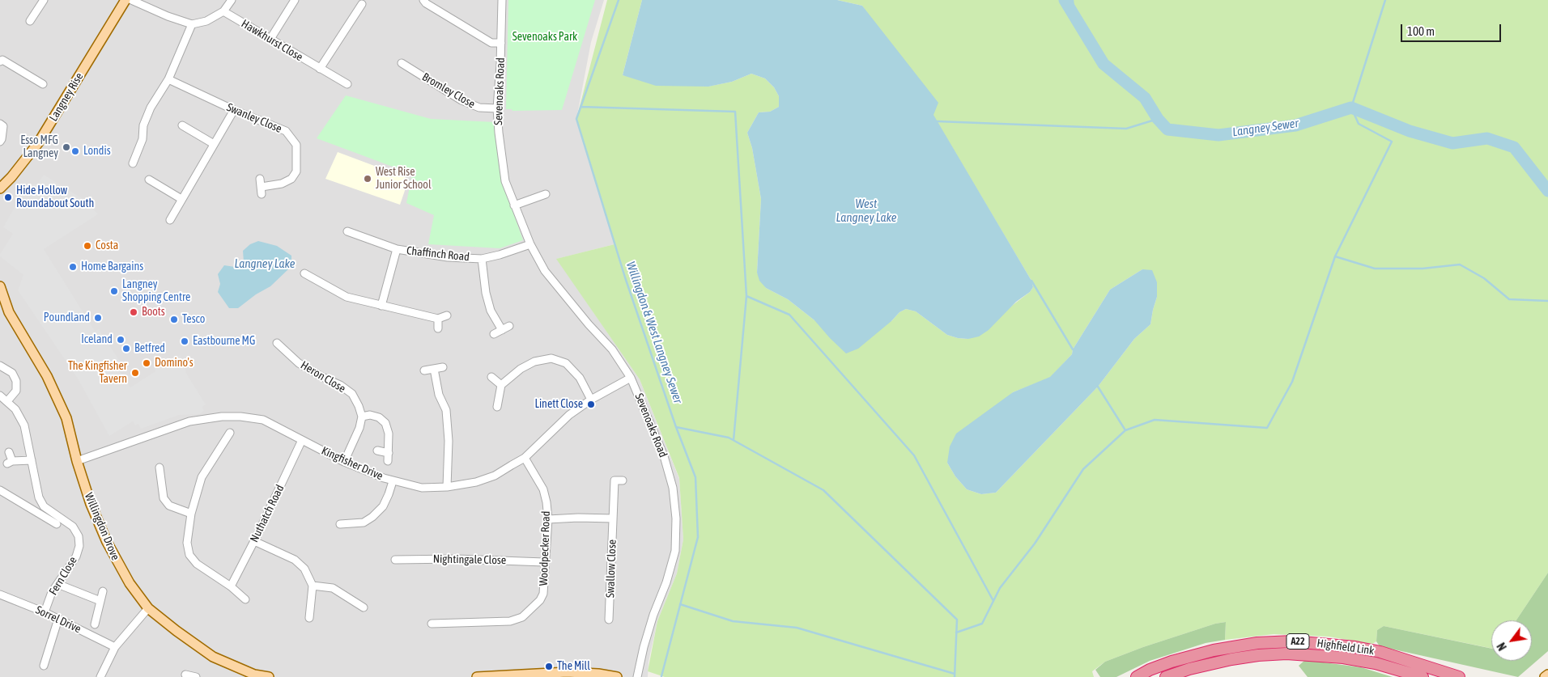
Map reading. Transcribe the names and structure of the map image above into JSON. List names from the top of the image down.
{
  "streets": {
    "highway": ["A22", "Highfield Link"],
    "main road": ["Langney Rise", "Willingdon Drove"],
    "street": [
      "Hawkhurst Close",
      "Bromley Close",
      "Sevenoaks Road",
      "Swanley Close",
      "Chaffinch Road",
      "Heron Close",
      "Kingfisher Drive",
      "Nuthatch Road",
      "Woodpecker Road",
      "Nightingale Close",
      "Swallow Close",
      "Fern Close",
      "Sorrel Drive"
    ]
  },
  "crossings": [
    ["Bromley Close", "Sevenoaks Road"],
    ["Sevenoaks Road", "Chaffinch Road"],
    ["Sevenoaks Road", "Kingfisher Drive"],
    ["Kingfisher Drive", "Nuthatch Road"],
    ["Kingfisher Drive", "Willingdon Drove"],
    ["Kingfisher Drive", "Woodpecker Road"],
    ["Woodpecker Road", "Nightingale Close"],
    ["Fern Close", "Sorrel Drive"]
  ],
  "water": [
    "Langney Sewer",
    "West Langney Lake",
    "Langney Lake",
    "Willingdon & West Langney Sewer"
  ],
  "parks": ["Sevenoaks Park"],
  "places": [
    "Esso MFG Langney",
    "Londis",
    "West Rise Junior School",
    "Hide Hollow Roundabout South",
    "Costa",
    "Home Bargains",
    "Langney Shopping Centre",
    "Boots",
    "Poundland",
    "Tesco",
    "Iceland",
    "Eastbourne MG",
    "Betfred",
    "Domino's",
    "The Kingfisher Tavern",
    "Linett Close",
    "The Mill"
  ],
  "scale_bar": "100 m",
  "north": "bottom left"
}
